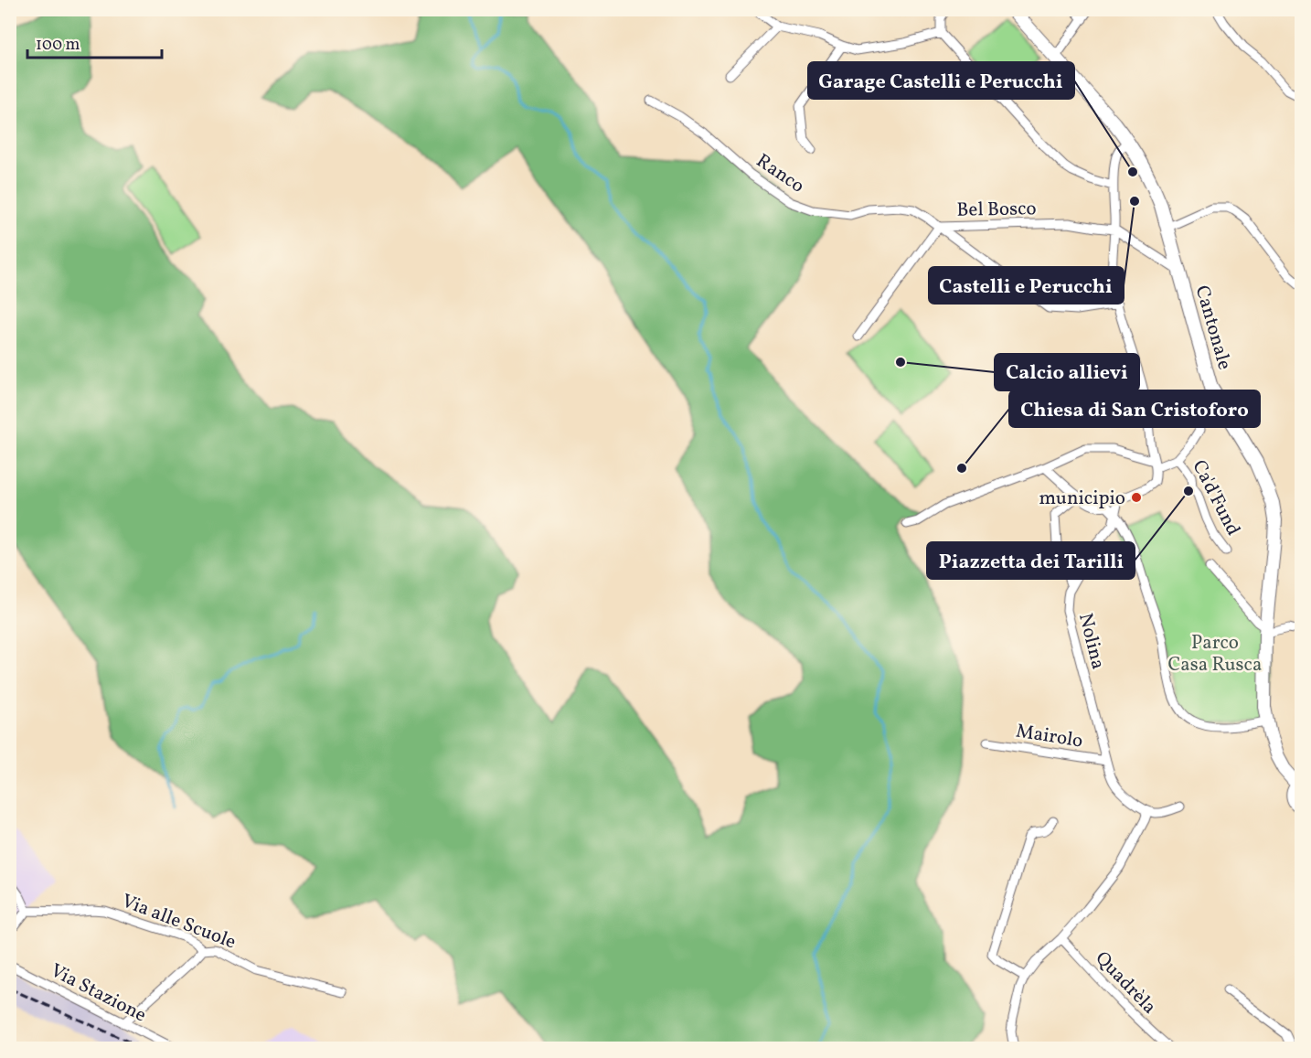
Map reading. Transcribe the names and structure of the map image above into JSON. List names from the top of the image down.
{
  "streets": {
    "street": [
      "Ranco",
      "Bel Bosco",
      "Cantonale",
      "Ca'd'Fund",
      "Nolina",
      "Mairolo",
      "Via alle Scuole",
      "Quadrèla",
      "Via Stazione"
    ]
  },
  "crossings": [
    ["Ranco", "Bel Bosco"],
    ["Bel Bosco", "Cantonale"],
    ["Nolina", "Mairolo"]
  ],
  "parks": ["Parco Casa Rusca"],
  "places": [
    "Garage Castelli e Perucchi",
    "Castelli e Perucchi",
    "Calcio allievi",
    "Chiesa di San Cristoforo",
    "Piazzetta dei Tarilli",
    "municipio"
  ],
  "scale_bar": "100 m"
}
